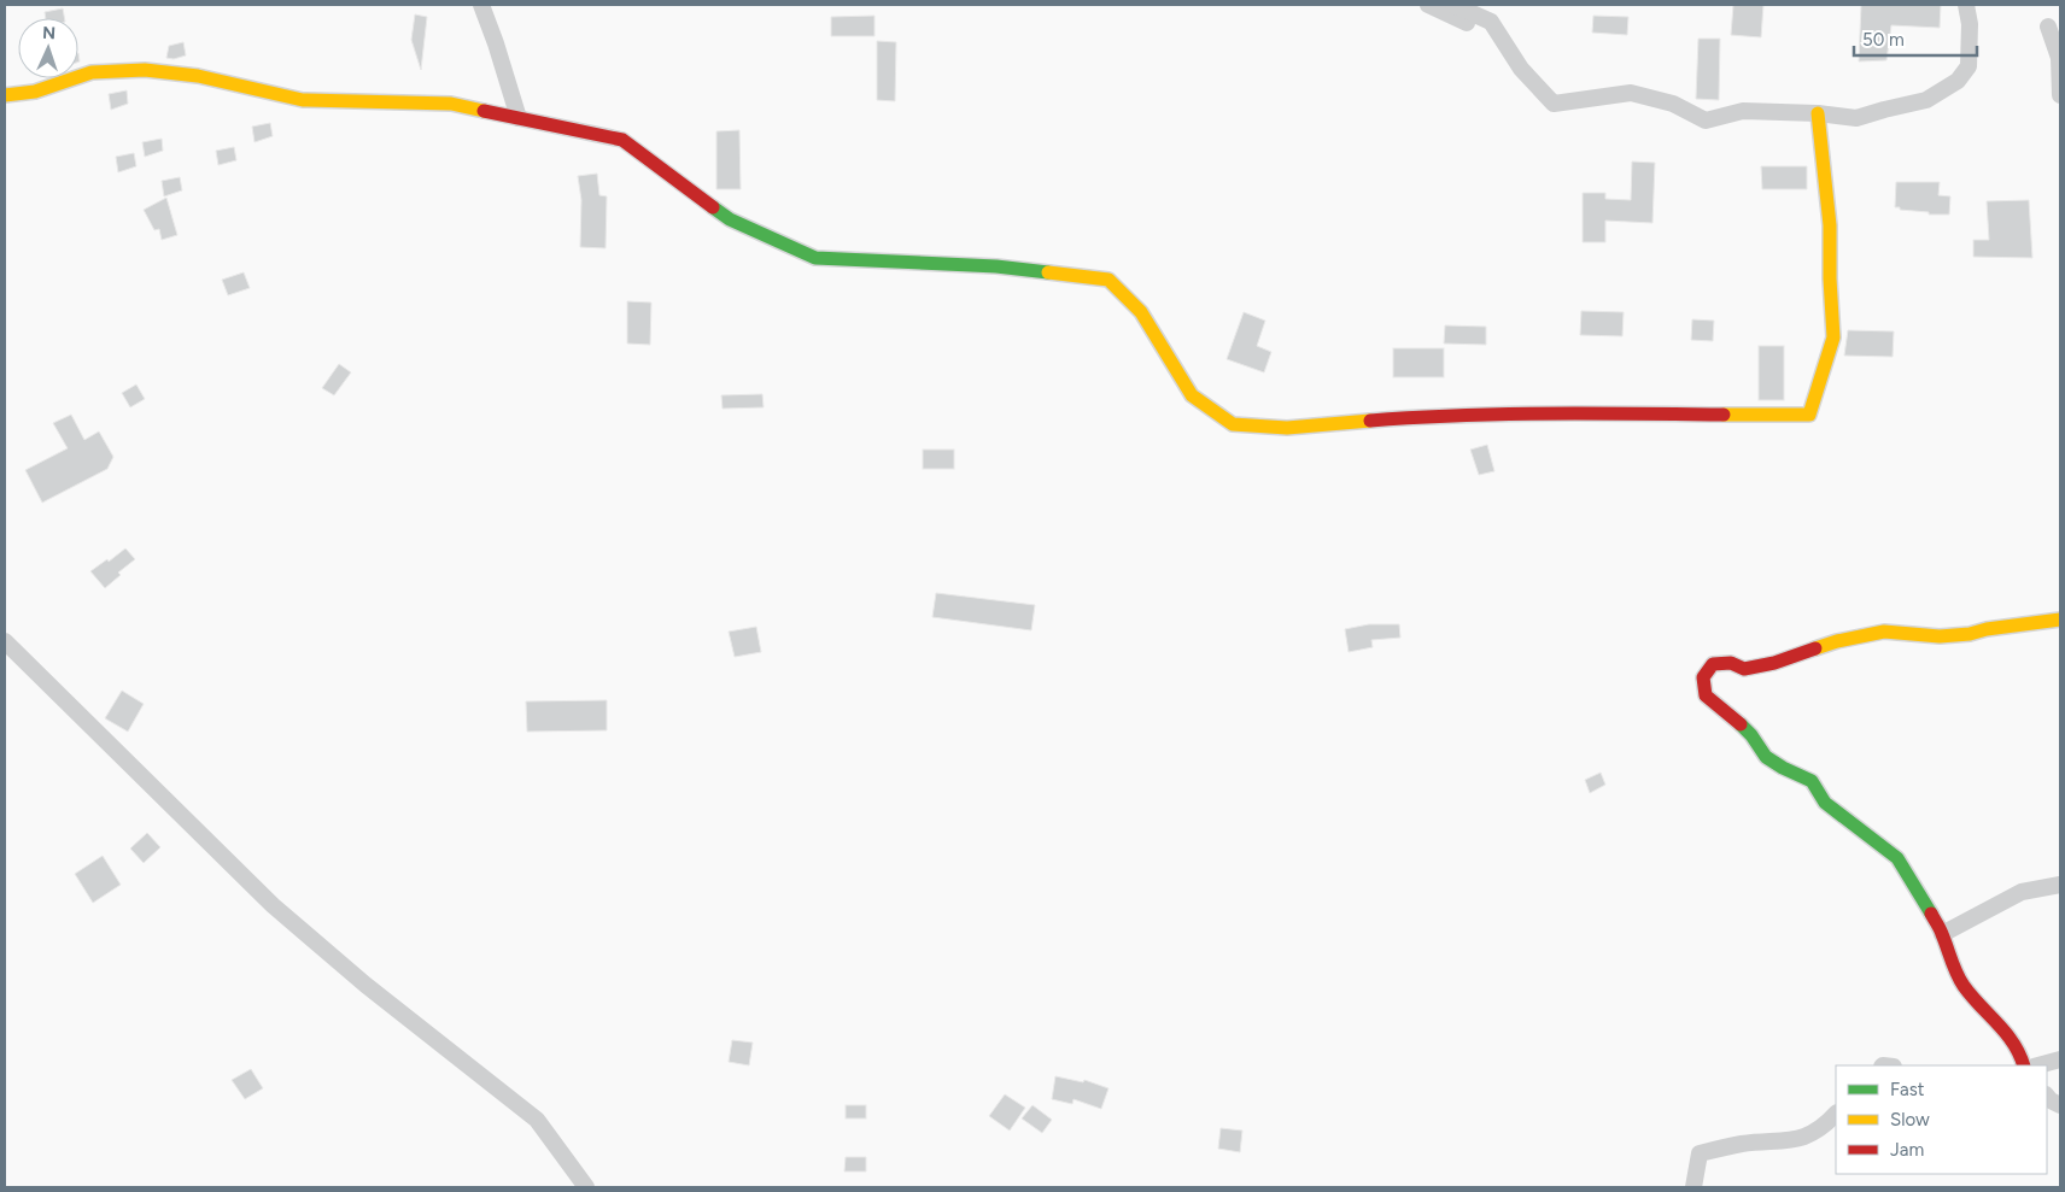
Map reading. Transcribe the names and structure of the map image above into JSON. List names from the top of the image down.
{
  "legend": ["Fast", "Slow", "Jam"],
  "scale_bar": "50 m",
  "north": "top"
}
